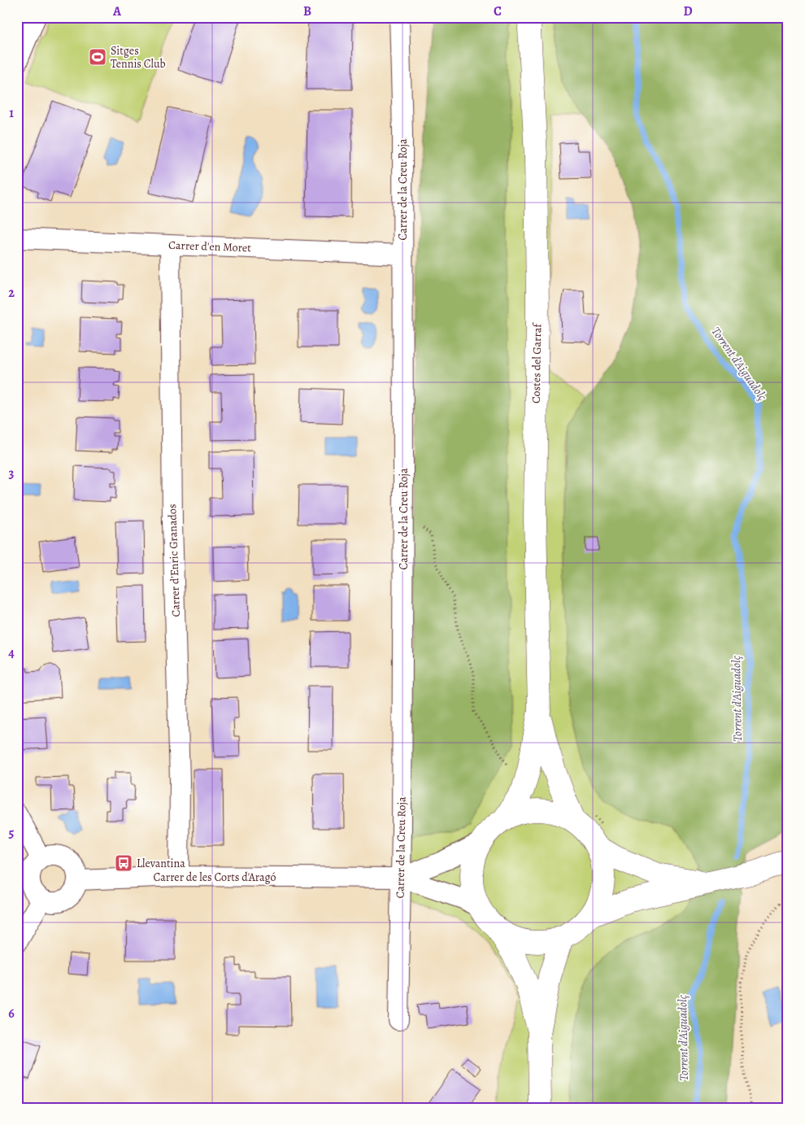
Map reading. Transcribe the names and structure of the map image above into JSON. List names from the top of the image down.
{
  "streets": {
    "main road": ["Costes del Garraf"],
    "street": [
      "Carrer de la Creu Roja",
      "Carrer d'en Moret",
      "Carrer d'Enric Granados",
      "Carrer de les Corts d'Aragó"
    ]
  },
  "crossings": [
    ["Carrer de la Creu Roja", "Carrer d'en Moret"],
    ["Carrer de la Creu Roja", "Carrer de les Corts d'Aragó"],
    ["Carrer d'en Moret", "Carrer d'Enric Granados"],
    ["Carrer d'Enric Granados", "Carrer de les Corts d'Aragó"]
  ],
  "water": ["Torrent d'Aiguadolç"],
  "places": {
    "sports": ["Sitges Tennis Club"],
    "bus stop": ["Llevantina"]
  },
  "grid": {
    "columns": [
      "A",
      "B",
      "C",
      "D"
    ],
    "rows": [
      "1",
      "2",
      "3",
      "4",
      "5",
      "6"
    ]
  }
}
